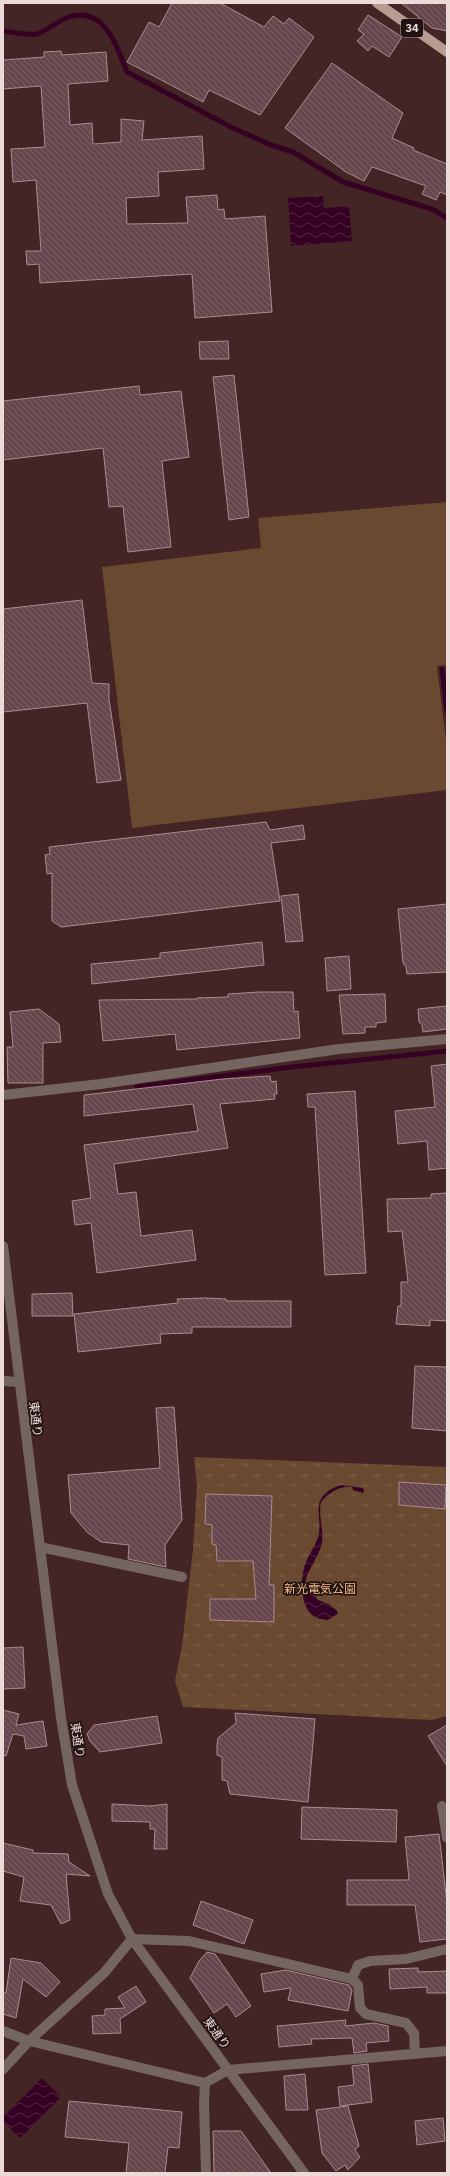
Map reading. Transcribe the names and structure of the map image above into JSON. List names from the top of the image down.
{
  "streets": {
    "main road": ["34"],
    "street": ["東通り"]
  },
  "parks": ["新光電気公園"]
}
